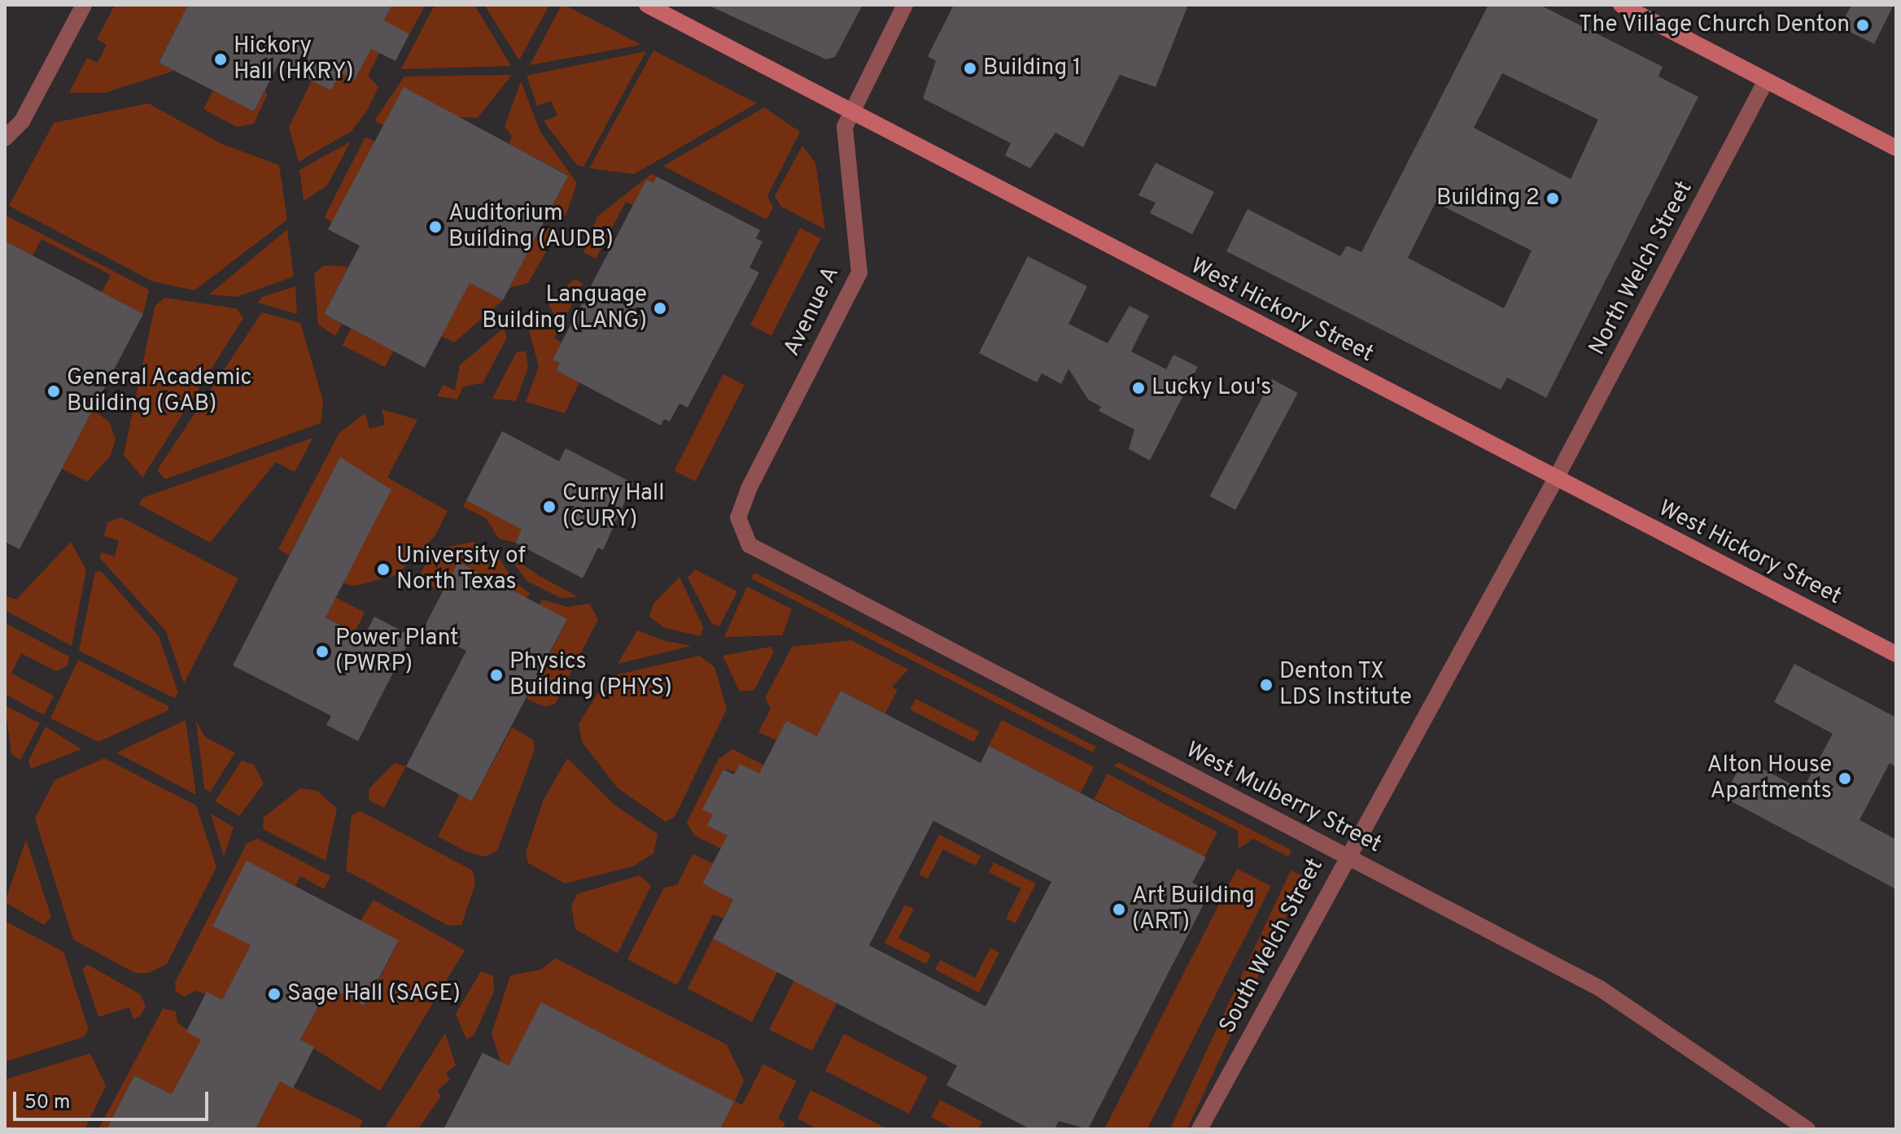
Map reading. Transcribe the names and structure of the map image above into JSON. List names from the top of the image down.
{
  "streets": {
    "main road": ["West Hickory Street"],
    "street": [
      "North Welch Street",
      "Avenue A",
      "West Mulberry Street",
      "South Welch Street"
    ]
  },
  "crossings": [
    ["North Welch Street", "West Hickory Street"],
    ["North Welch Street", "South Welch Street"],
    ["West Hickory Street", "Avenue A"],
    ["West Hickory Street", "South Welch Street"],
    ["Avenue A", "West Mulberry Street"],
    ["West Mulberry Street", "South Welch Street"]
  ],
  "places": [
    "The Village Church Denton",
    "Hickory Hall (HKRY)",
    "Building 1",
    "Building 2",
    "Auditorium Building (AUDB)",
    "Language Building (LANG)",
    "Lucky Lou's",
    "General Academic Building (GAB)",
    "Curry Hall (CURY)",
    "University of North Texas",
    "Power Plant (PWRP)",
    "Physics Building (PHYS)",
    "Denton TX LDS Institute",
    "Alton House Apartments",
    "Art Building (ART)",
    "Sage Hall (SAGE)"
  ],
  "scale_bar": "50 m"
}
